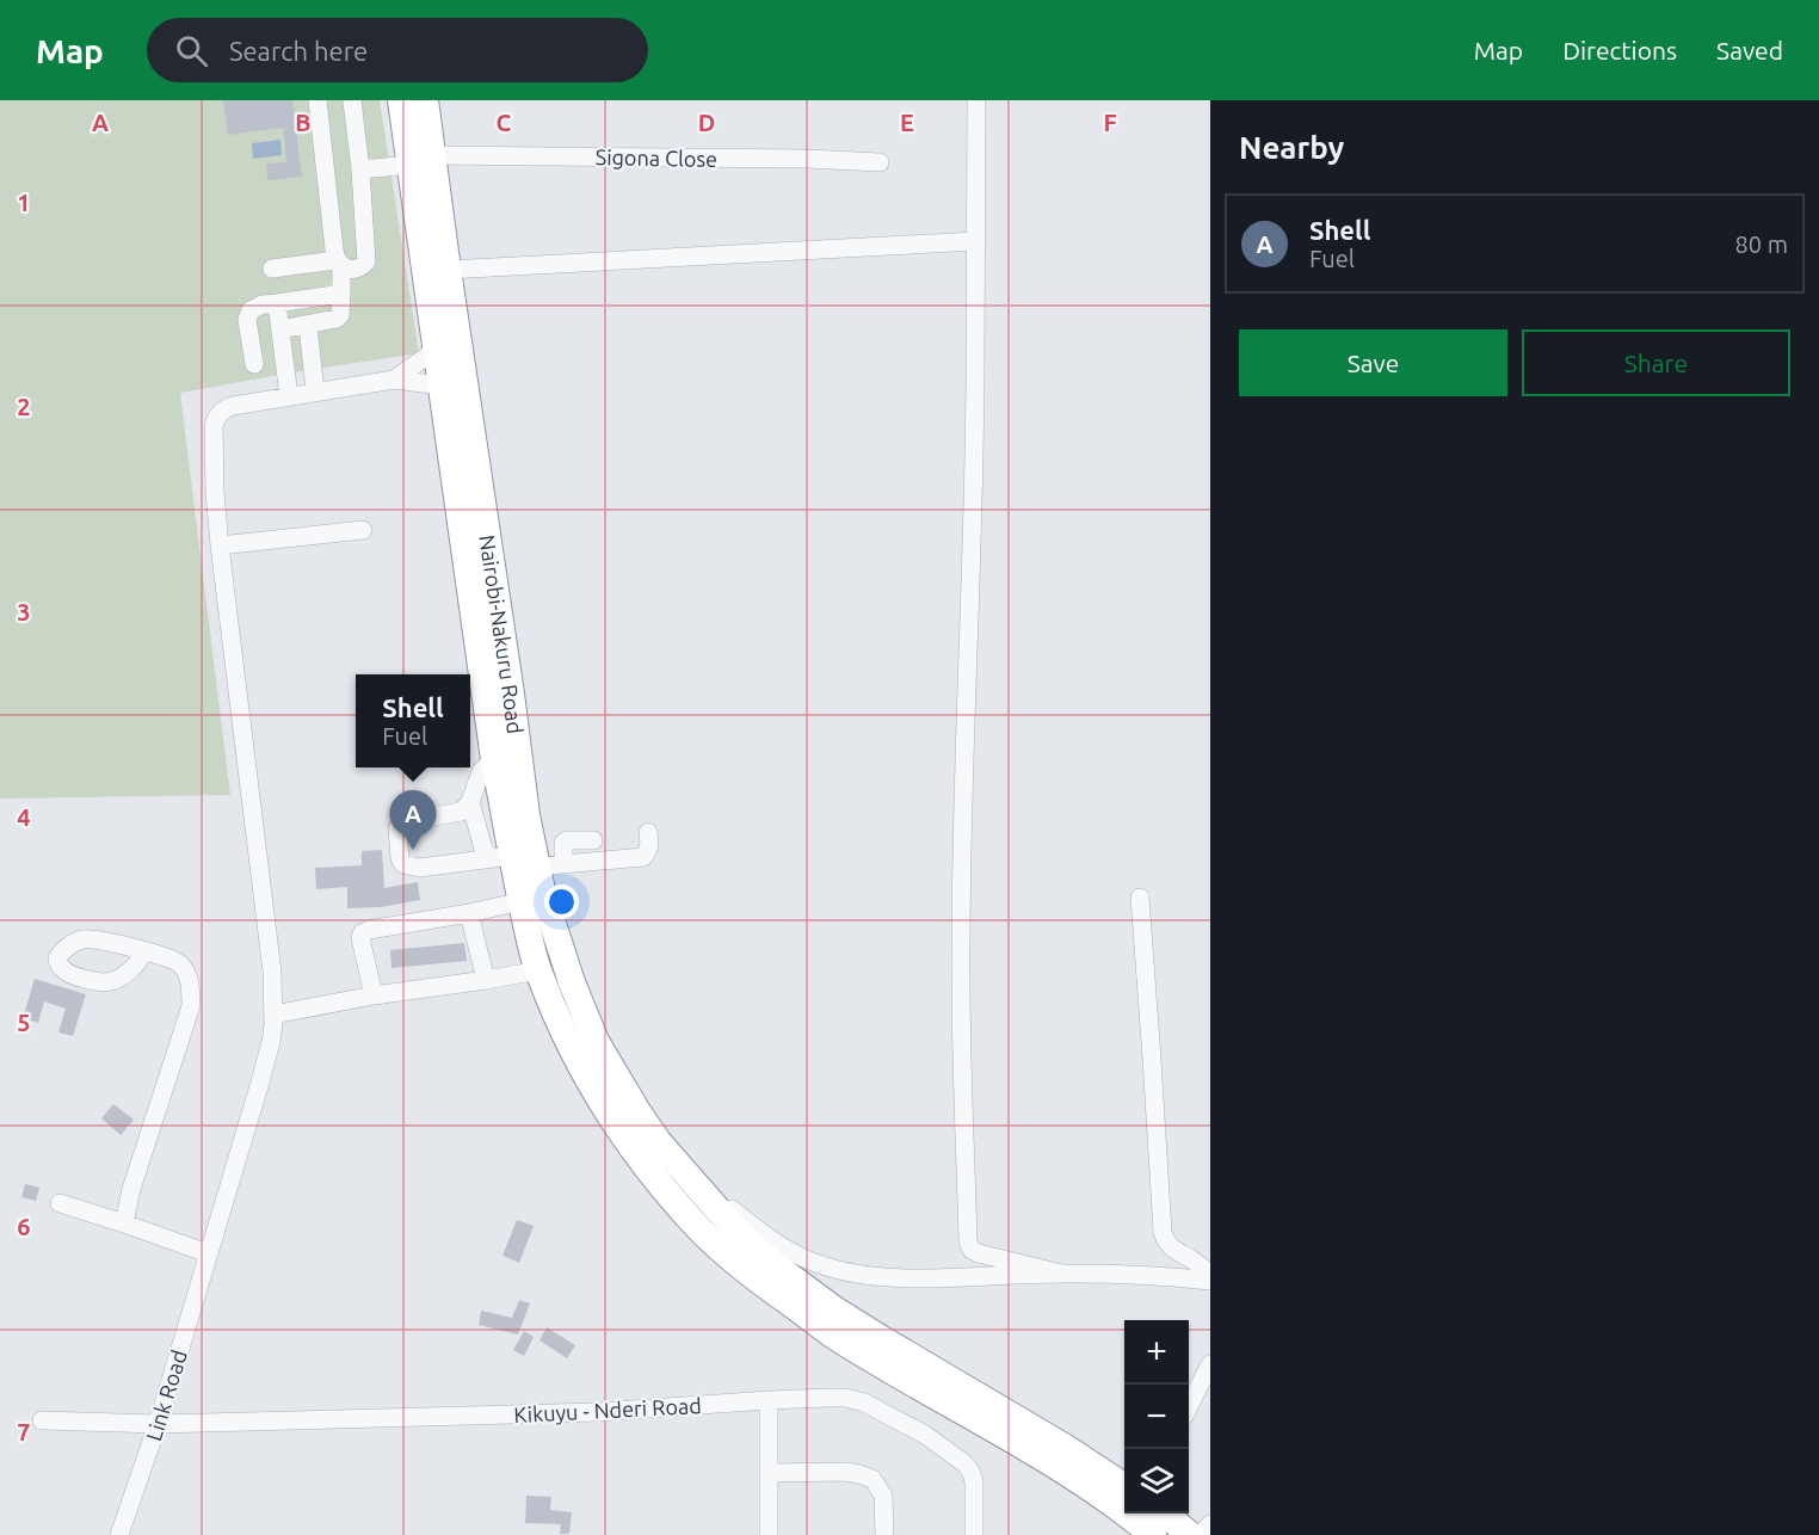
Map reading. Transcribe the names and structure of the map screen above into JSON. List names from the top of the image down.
{
  "streets": {
    "highway": ["Nairobi-Nakuru Road"],
    "street": ["Sigona Close", "Link Road", "Kikuyu - Nderi Road"]
  },
  "crossings": [
    ["Sigona Close", "Nairobi-Nakuru Road"],
    ["Link Road", "Kikuyu - Nderi Road"]
  ],
  "page": {
    "header": "Map",
    "search": "Search here",
    "nav": ["Map", "Directions", "Saved"],
    "heading": "Nearby",
    "list": [
      {
        "mark": "A",
        "name": "Shell",
        "note": "Fuel",
        "value": "80 m"
      }
    ],
    "buttons": ["Save", "Share"],
    "popup": ["Shell", "Fuel"],
    "pins": "A",
    "map_buttons": ["+", "−"]
  },
  "grid": {
    "columns": [
      "A",
      "B",
      "C",
      "D",
      "E",
      "F"
    ],
    "rows": [
      "1",
      "2",
      "3",
      "4",
      "5",
      "6",
      "7"
    ]
  }
}
